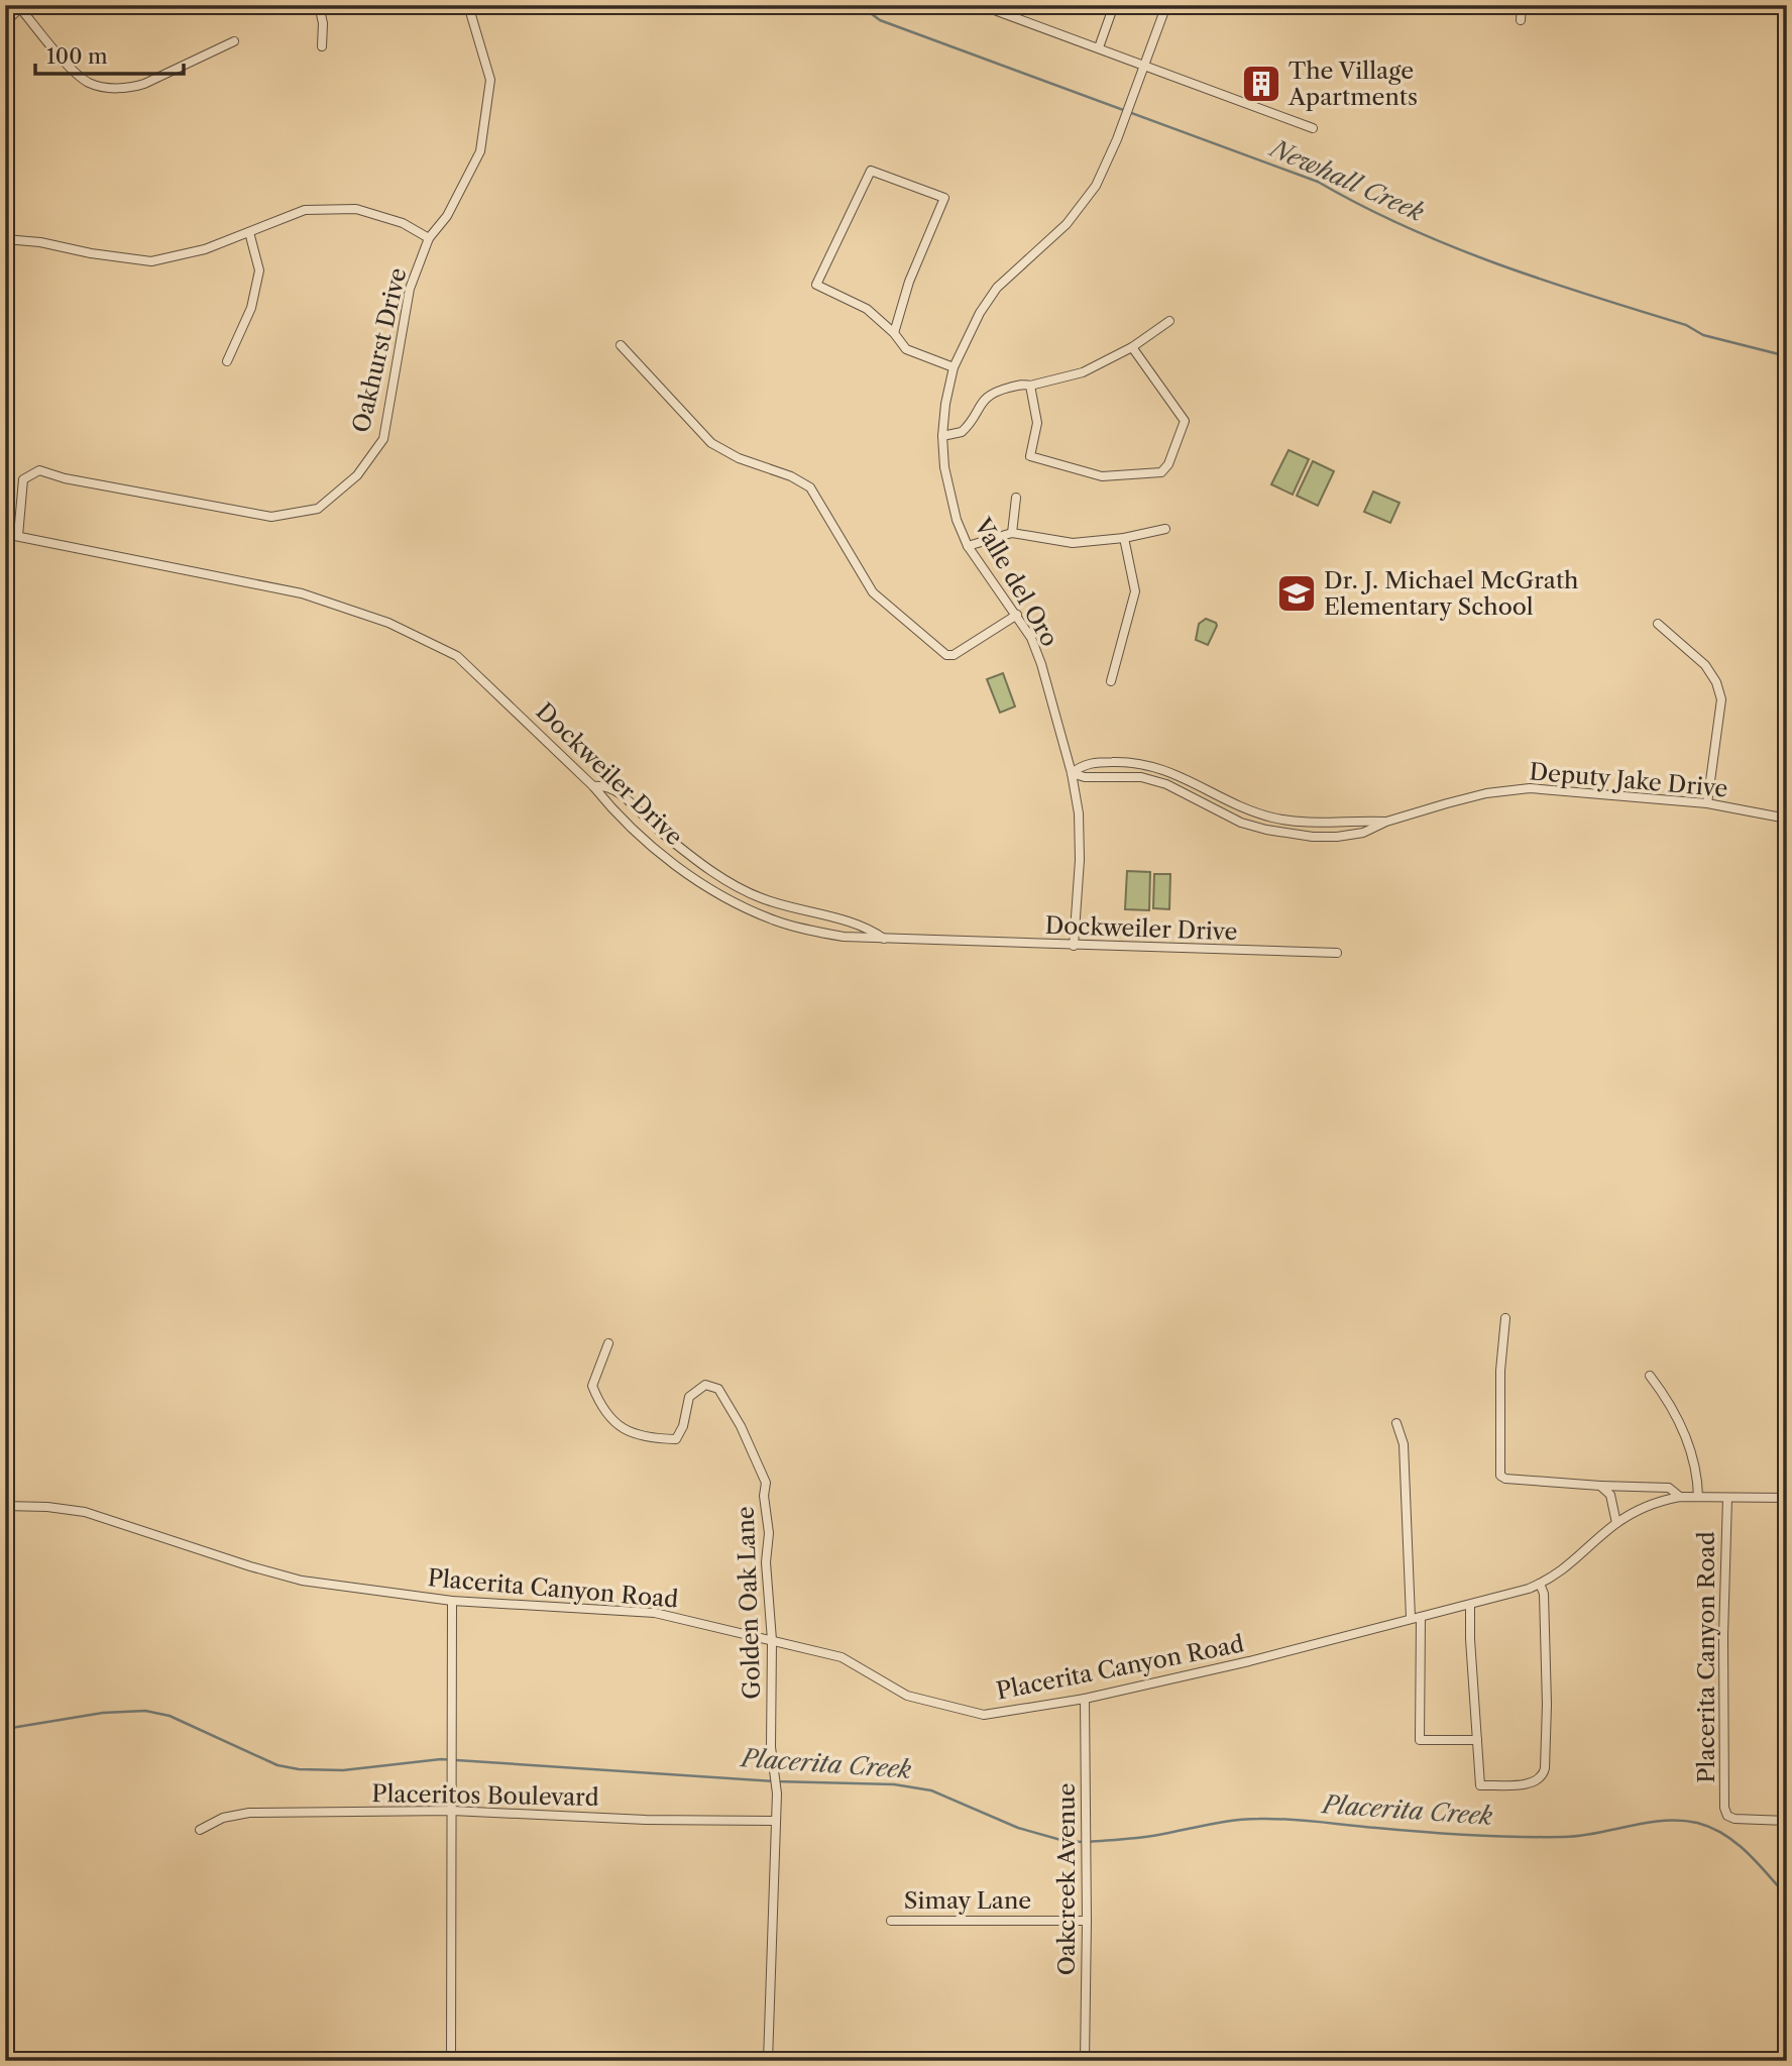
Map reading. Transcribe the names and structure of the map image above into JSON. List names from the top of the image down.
{
  "streets": {
    "street": [
      "Oakhurst Drive",
      "Valle del Oro",
      "Dockweiler Drive",
      "Deputy Jake Drive",
      "Placerita Canyon Road",
      "Golden Oak Lane",
      "Placeritos Boulevard",
      "Oakcreek Avenue",
      "Simay Lane"
    ]
  },
  "crossings": [
    ["Oakhurst Drive", "Dockweiler Drive"],
    ["Valle del Oro", "Dockweiler Drive"],
    ["Valle del Oro", "Deputy Jake Drive"],
    ["Placerita Canyon Road", "Golden Oak Lane"],
    ["Placerita Canyon Road", "Oakcreek Avenue"],
    ["Golden Oak Lane", "Placeritos Boulevard"],
    ["Oakcreek Avenue", "Simay Lane"]
  ],
  "water": ["Newhall Creek", "Placerita Creek"],
  "places": {
    "building": ["The Village Apartments"],
    "school or university": ["Dr. J. Michael McGrath Elementary School"]
  },
  "scale_bar": "100 m"
}
